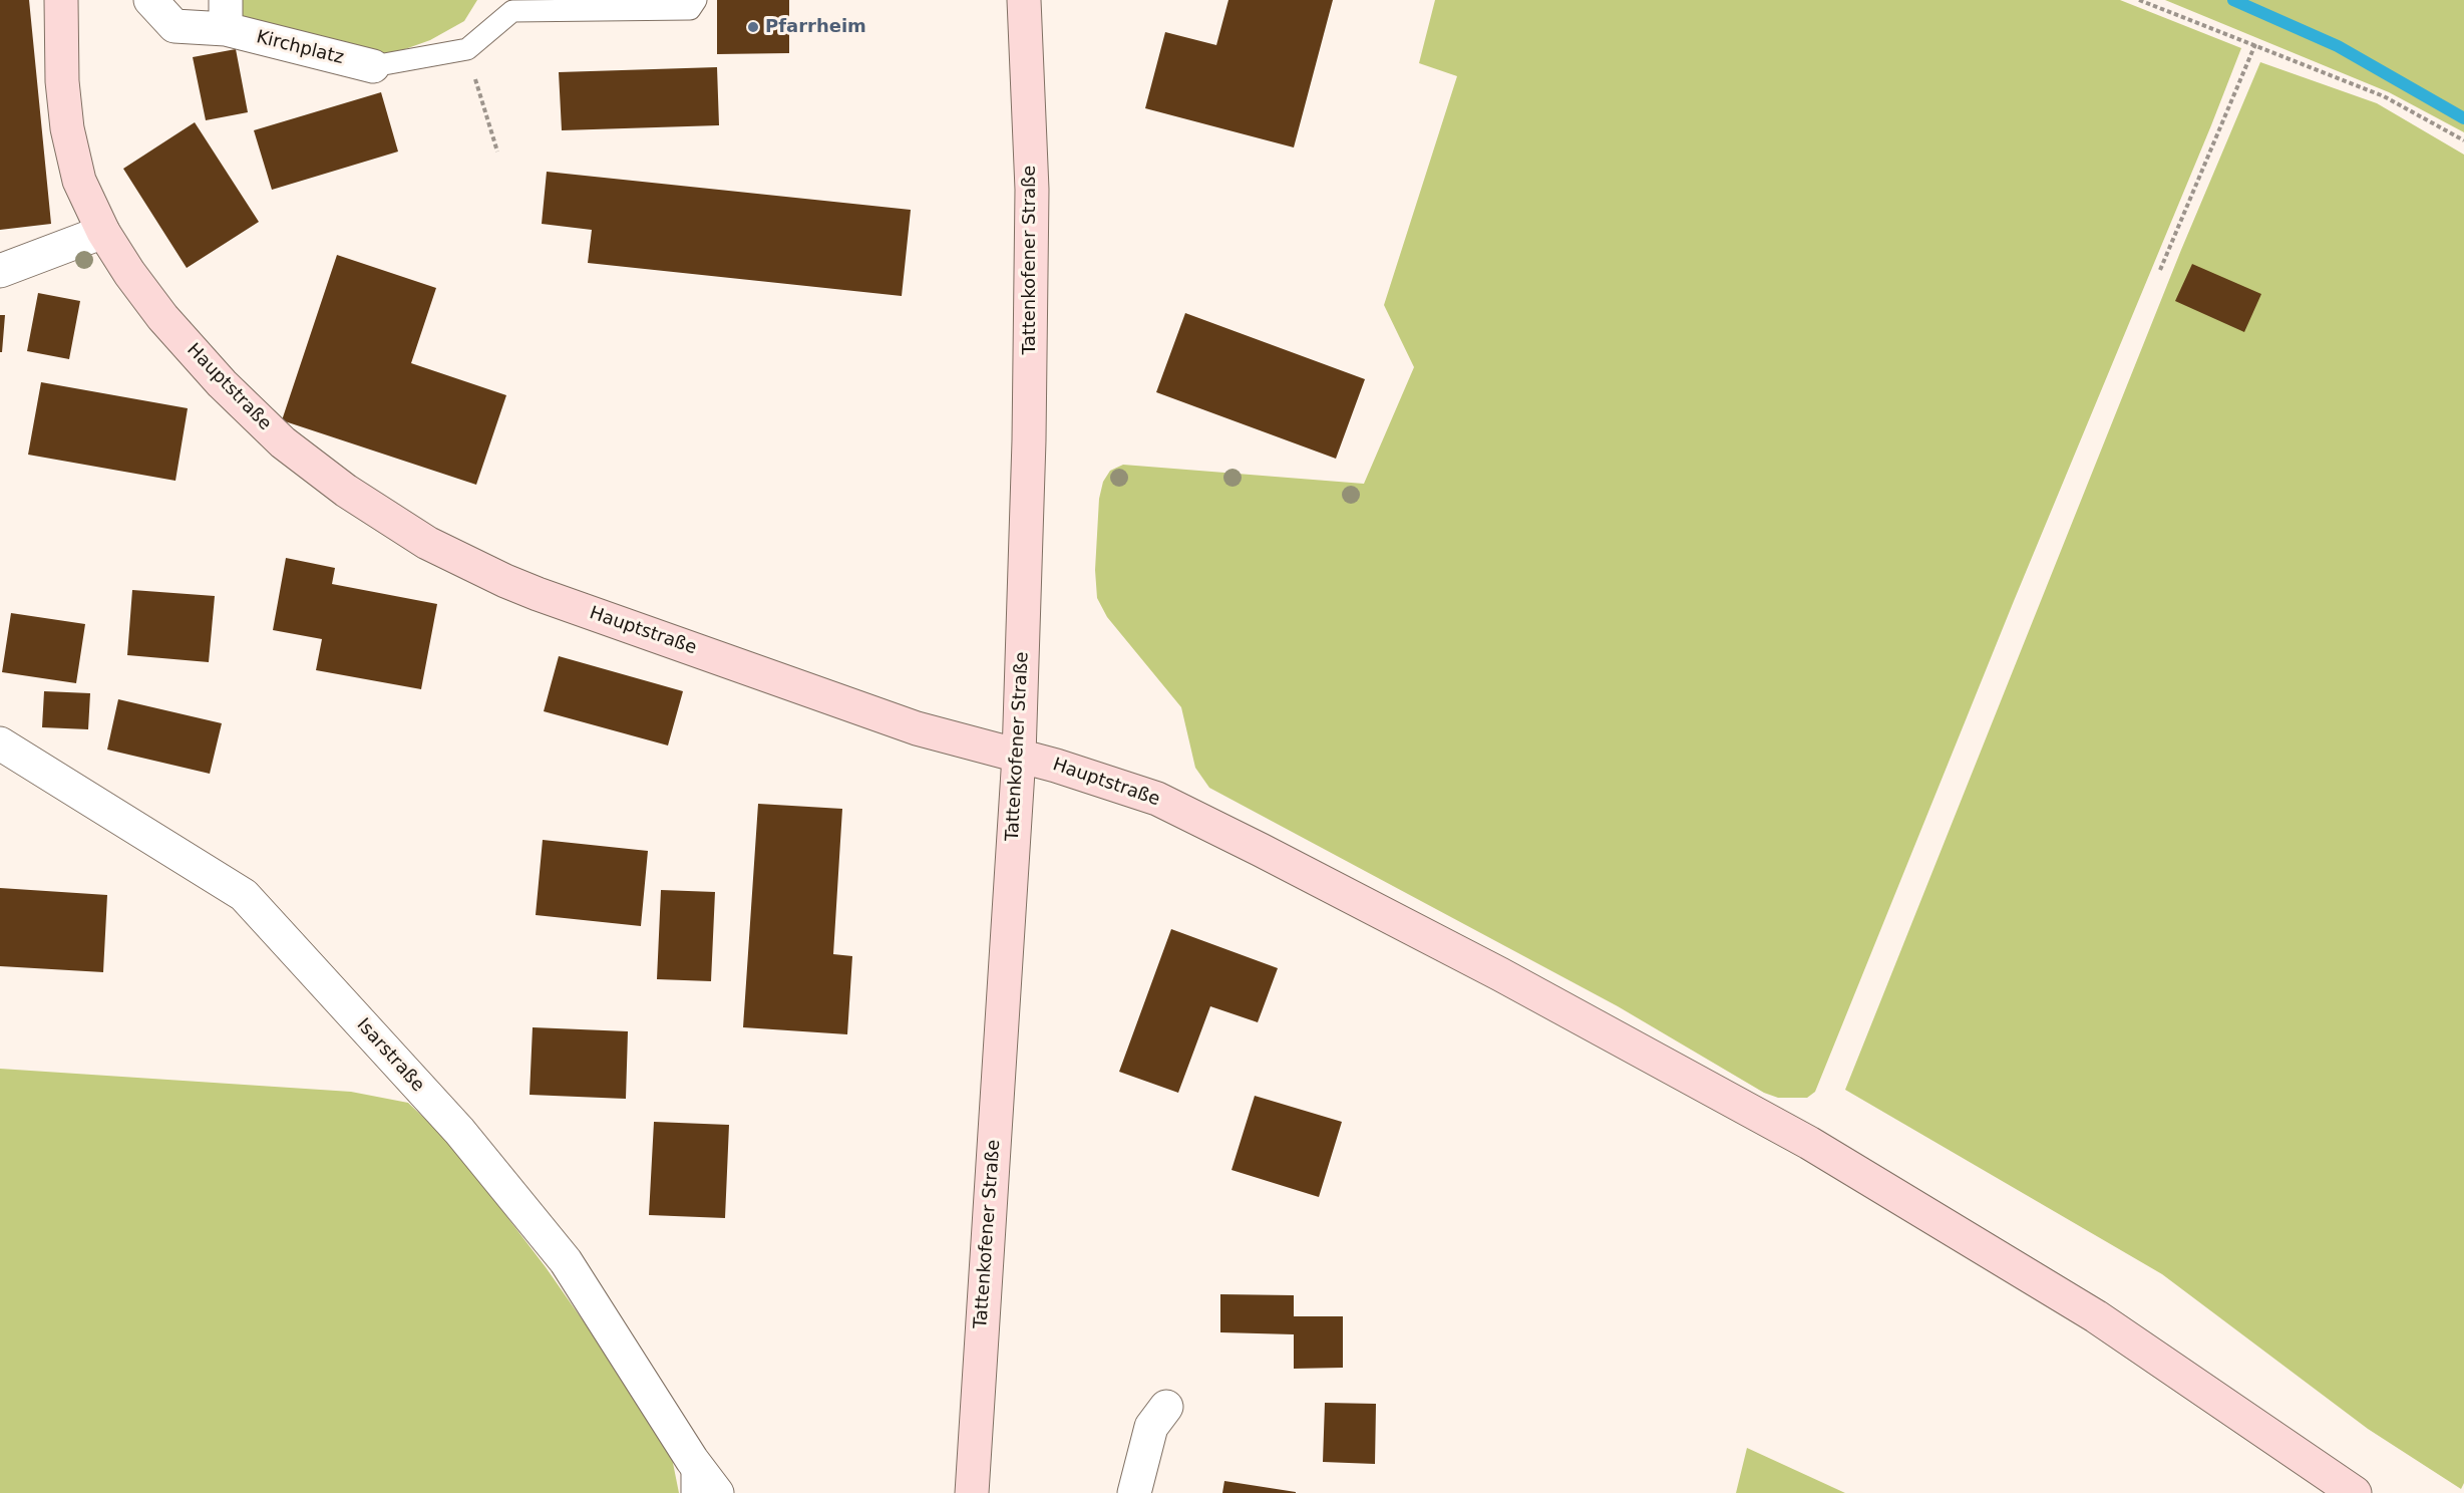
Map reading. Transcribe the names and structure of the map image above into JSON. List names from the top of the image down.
{
  "streets": {
    "main road": ["Tattenkofener Straße", "Hauptstraße"],
    "street": ["Kirchplatz", "Isarstraße"]
  },
  "crossings": [
    ["Tattenkofener Straße", "Hauptstraße"]
  ],
  "places": ["Pfarrheim"]
}
